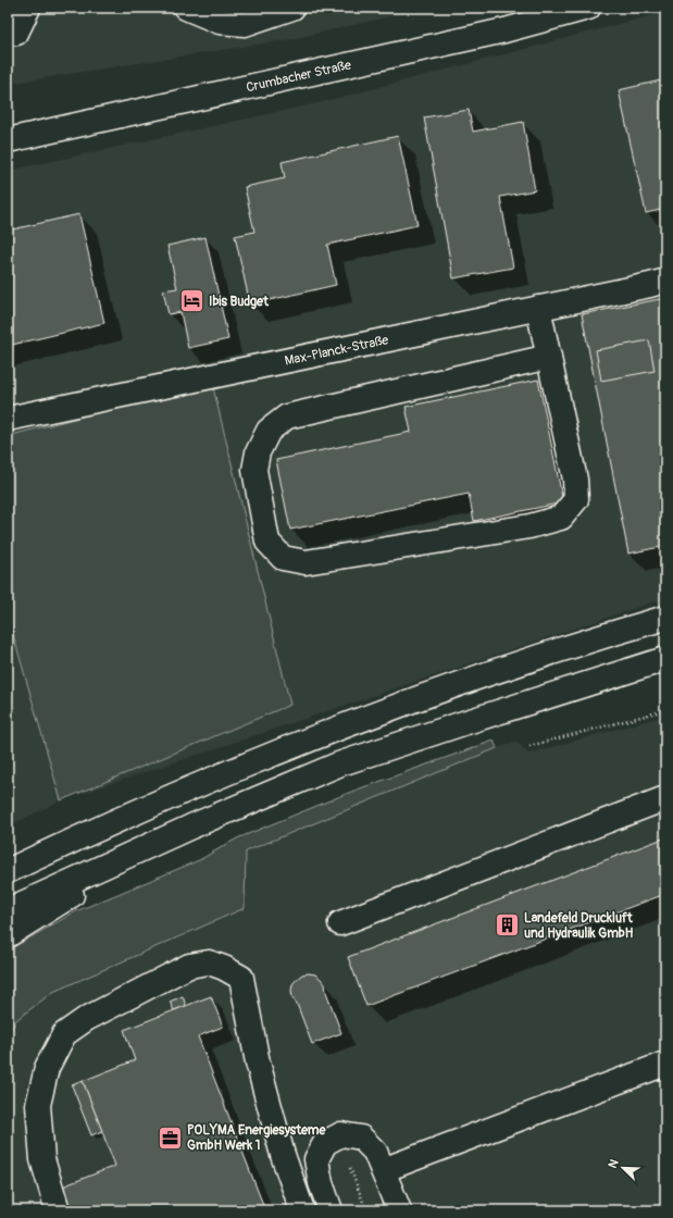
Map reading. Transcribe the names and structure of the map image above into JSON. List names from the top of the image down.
{
  "streets": {
    "main road": ["Crumbacher Straße", "Max-Planck-Straße"]
  },
  "places": {
    "hotel": ["Ibis Budget"],
    "building": ["Landefeld Druckluft und Hydraulik GmbH"],
    "office": ["POLYMA Energiesysteme GmbH Werk 1"]
  },
  "north": "top left"
}
